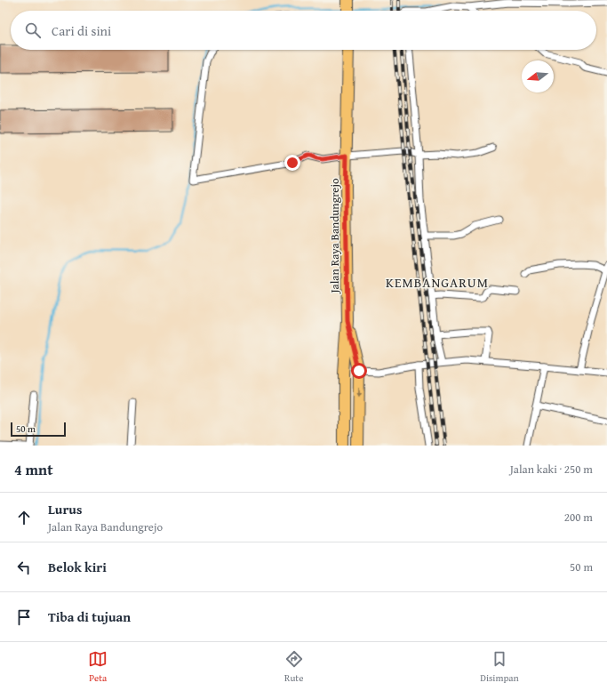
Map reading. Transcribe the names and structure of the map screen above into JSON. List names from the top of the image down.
{
  "streets": {
    "main road": ["Jalan Raya Bandungrejo"]
  },
  "districts": ["KEMBANGARUM"],
  "scale_bar": "50 m",
  "north": "left",
  "page": {
    "search": "Cari di sini",
    "scale": "50 m",
    "heading": ["4 mnt", "Jalan kaki · 250 m"],
    "list": [
      ["Lurus", "Jalan Raya Bandungrejo", "200 m"],
      ["Belok kiri", "50 m"],
      "Tiba di tujuan"
    ],
    "nav": ["Peta", "Rute", "Disimpan"]
  }
}
